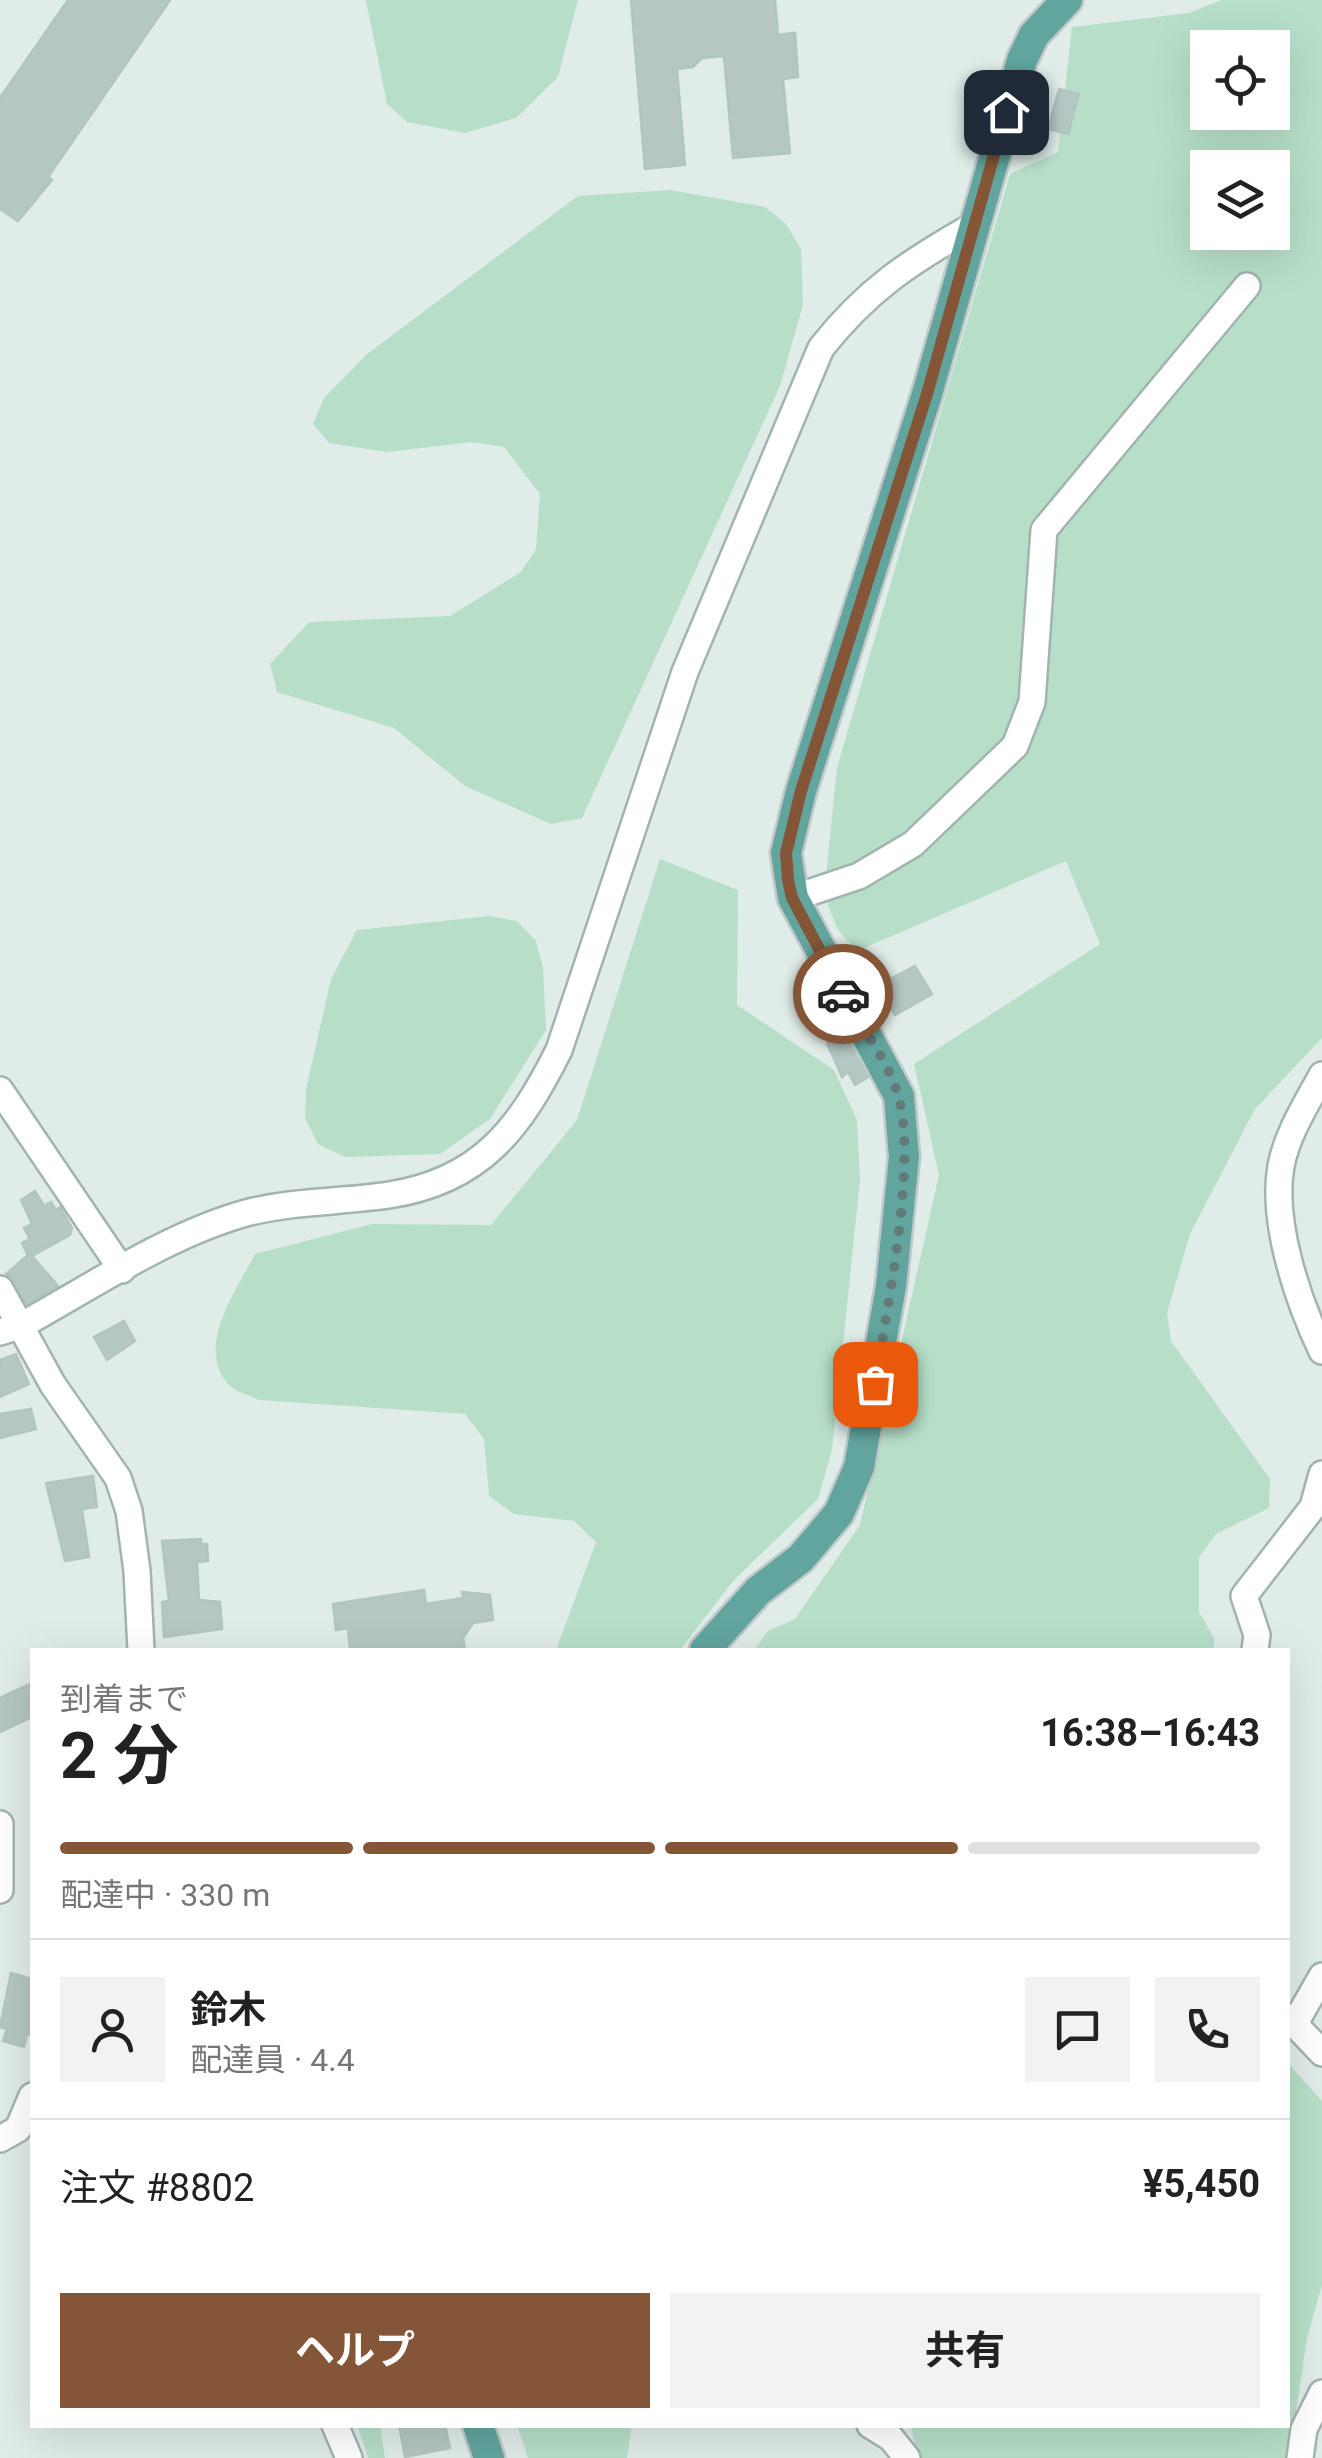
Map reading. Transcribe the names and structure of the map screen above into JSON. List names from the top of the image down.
{
  "page": {
    "heading": ["2 分", "到着まで", "16:38–16:43"],
    "panel": [
      "鈴木",
      "配達員 · 4.4",
      "注文 #8802",
      "¥5,450"
    ],
    "bar": "配達中 · 330 m",
    "buttons": ["ヘルプ", "共有"]
  }
}
